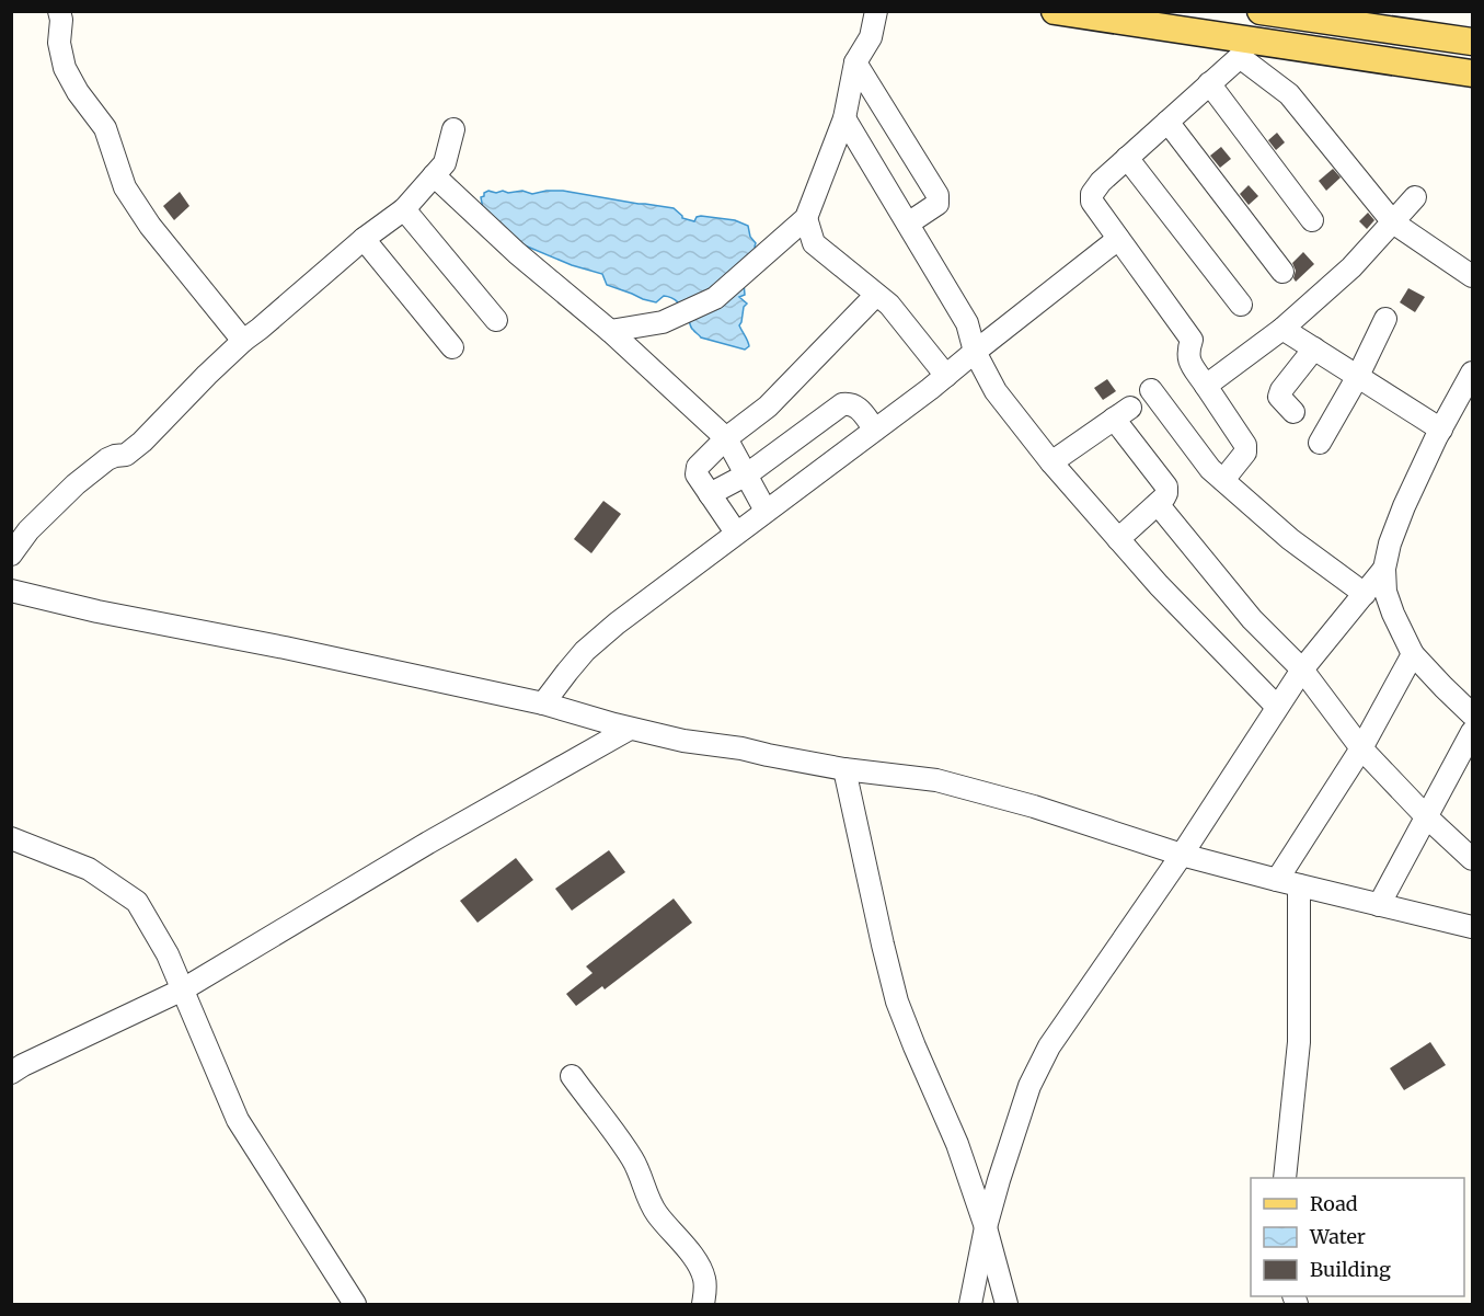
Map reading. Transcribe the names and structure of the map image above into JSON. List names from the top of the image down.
{
  "legend": ["Road", "Water", "Building"]
}
